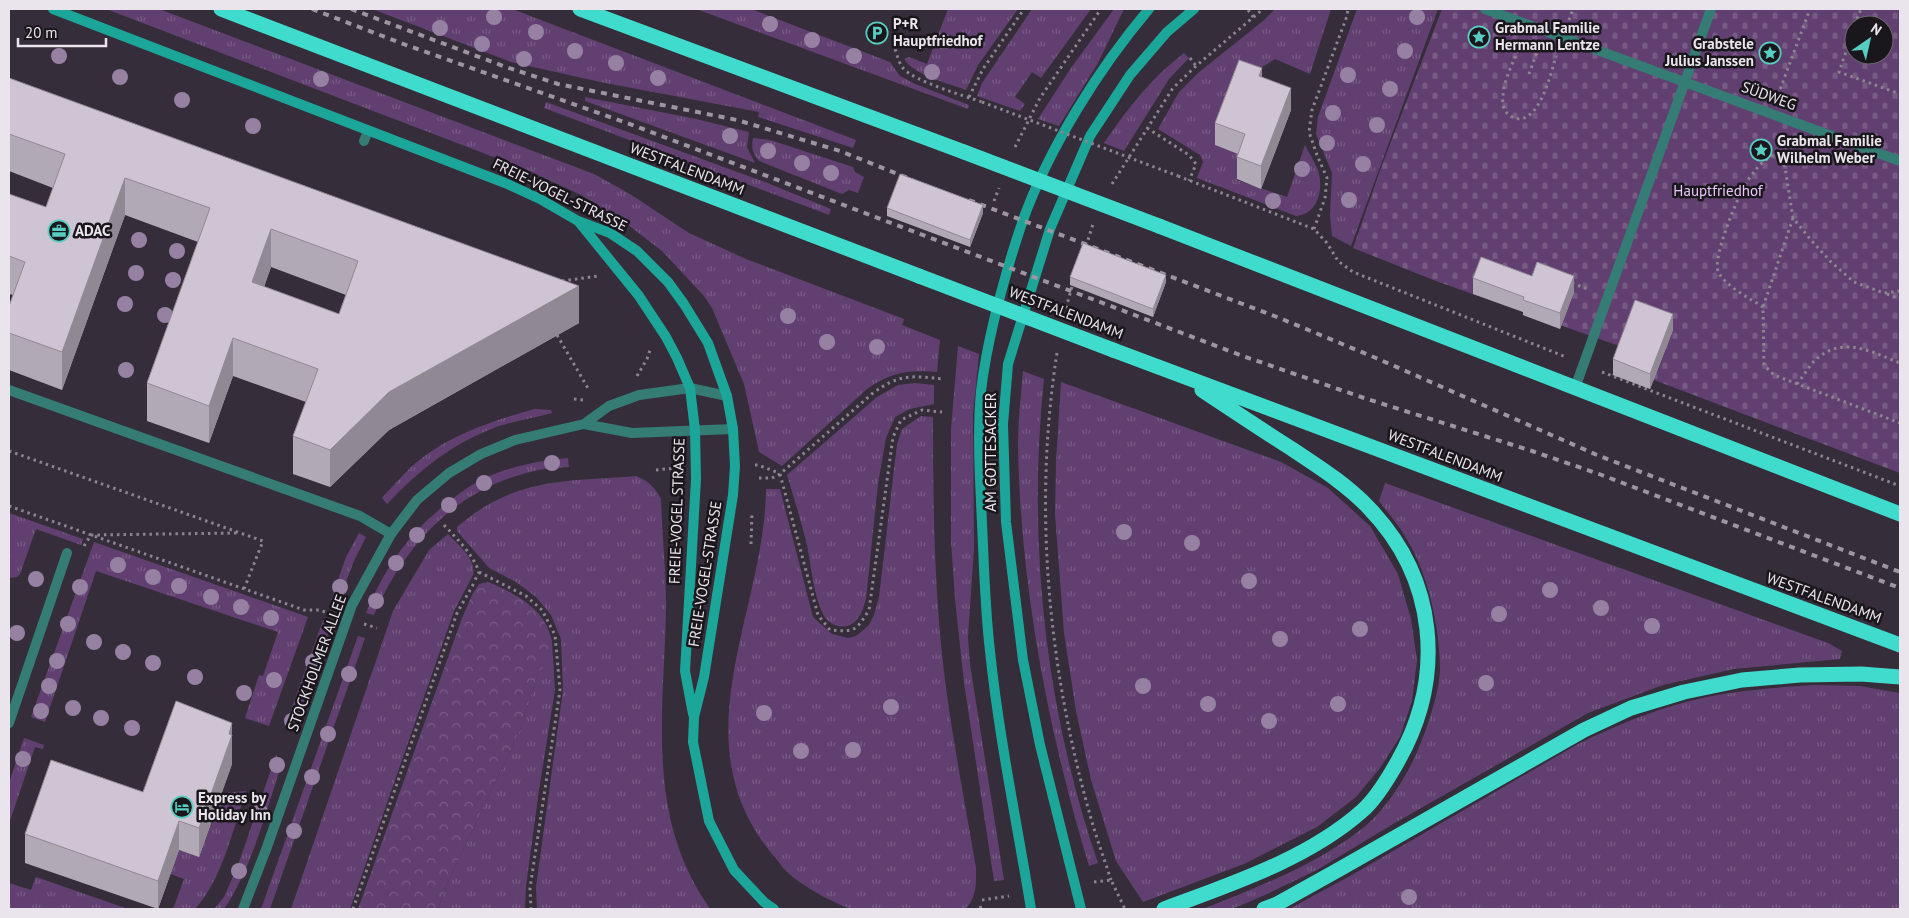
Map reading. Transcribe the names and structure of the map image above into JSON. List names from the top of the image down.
{
  "streets": {
    "highway": ["WESTFALENDAMM"],
    "street": [
      "SÜDWEG",
      "FREIE-VOGEL-STRASSE",
      "AM GOTTESACKER",
      "FREIE-VOGEL STRASSE",
      "STOCKHOLMER ALLEE"
    ]
  },
  "crossings": [
    ["FREIE-VOGEL-STRASSE", "FREIE-VOGEL STRASSE"],
    ["FREIE-VOGEL-STRASSE", "STOCKHOLMER ALLEE"],
    ["FREIE-VOGEL STRASSE", "STOCKHOLMER ALLEE"]
  ],
  "parks": ["Hauptfriedhof"],
  "places": {
    "parking": ["P+R Hauptfriedhof"],
    "place": ["Grabmal Familie Hermann Lentze", "Grabstele Julius Janssen", "Grabmal Familie Wilhelm Weber"],
    "office": ["ADAC"],
    "hotel": ["Express by Holiday Inn"]
  },
  "scale_bar": "20 m",
  "north": "top right"
}
